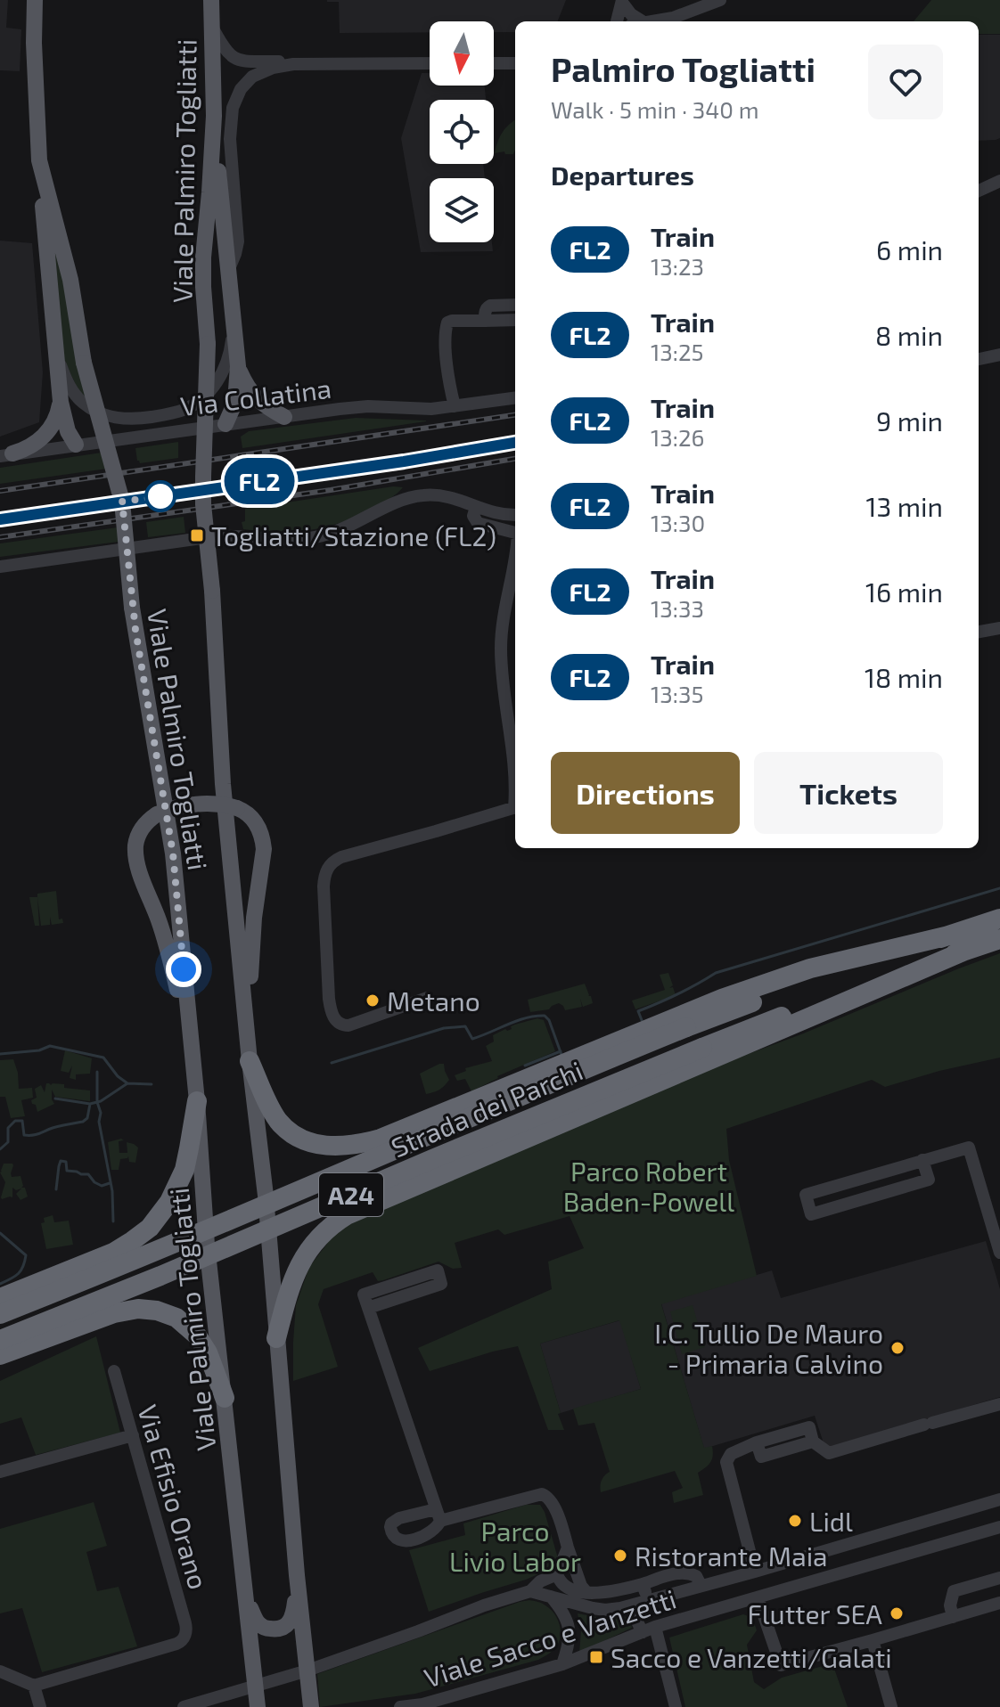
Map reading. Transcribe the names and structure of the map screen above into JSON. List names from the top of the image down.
{
  "streets": {
    "highway": ["Strada dei Parchi", "A24"],
    "main road": ["Viale Palmiro Togliatti"],
    "street": ["Via Collatina", "Via Efisio Orano", "Viale Sacco e Vanzetti"]
  },
  "crossings": [
    ["Viale Palmiro Togliatti", "Viale Sacco e Vanzetti"]
  ],
  "parks": ["Parco Robert Baden-Powell", "Parco Livio Labor"],
  "places": {
    "transit": ["Togliatti/Stazione (FL2)", "Sacco e Vanzetti/Galati"],
    "other": [
      "Metano",
      "I.C. Tullio De Mauro - Primaria Calvino",
      "Lidl",
      "Ristorante Maia",
      "Flutter SEA"
    ]
  },
  "north": "bottom",
  "page": {
    "on_map": "FL2",
    "heading": [
      ["Palmiro Togliatti", "Walk · 5 min · 340 m"],
      "Departures"
    ],
    "list": [
      {
        "mark": "FL2",
        "name": "Train",
        "note": "13:23",
        "value": "6 min"
      },
      {
        "mark": "FL2",
        "name": "Train",
        "note": "13:25",
        "value": "8 min"
      },
      {
        "mark": "FL2",
        "name": "Train",
        "note": "13:26",
        "value": "9 min"
      },
      {
        "mark": "FL2",
        "name": "Train",
        "note": "13:30",
        "value": "13 min"
      },
      {
        "mark": "FL2",
        "name": "Train",
        "note": "13:33",
        "value": "16 min"
      },
      {
        "mark": "FL2",
        "name": "Train",
        "note": "13:35",
        "value": "18 min"
      }
    ],
    "buttons": ["Directions", "Tickets"]
  }
}
